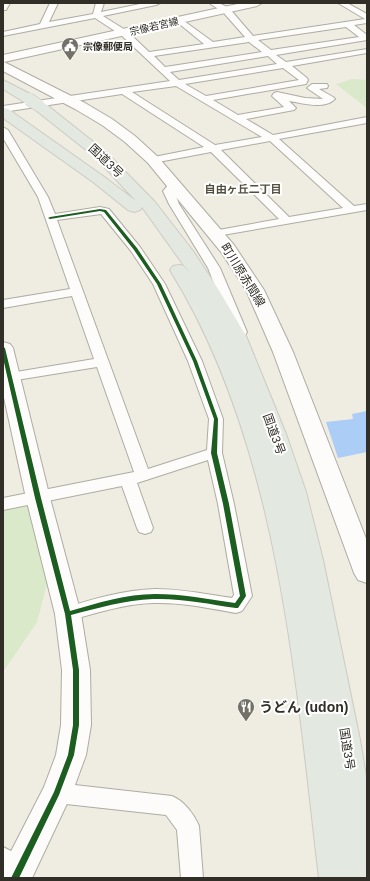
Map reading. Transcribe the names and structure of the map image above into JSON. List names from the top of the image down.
{
  "streets": {
    "highway": ["国道3号"],
    "main road": ["宗像若宮線", "町川原赤間線"]
  },
  "districts": ["自由ヶ丘二丁目"],
  "places": {
    "public building": ["宗像郵便局"],
    "restaurant": ["うどん (udon)"]
  }
}
